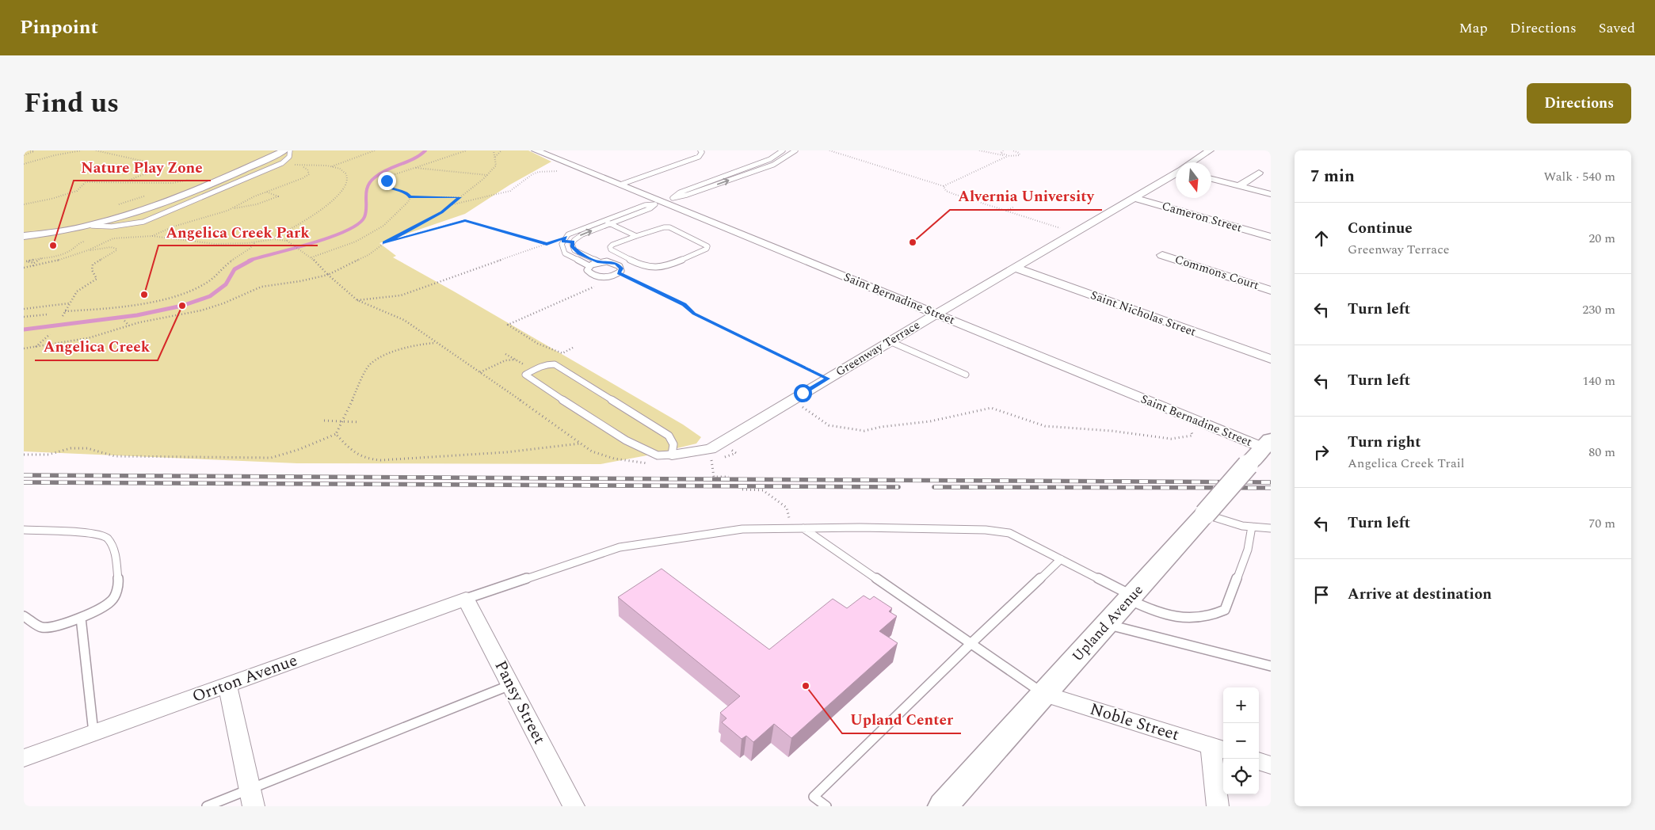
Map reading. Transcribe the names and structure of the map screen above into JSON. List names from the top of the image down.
{
  "streets": {
    "street": [
      "Cameron Street",
      "Commons Court",
      "Saint Bernadine Street",
      "Saint Nicholas Street",
      "Greenway Terrace",
      "Upland Avenue",
      "Orrton Avenue",
      "Pansy Street",
      "Noble Street"
    ]
  },
  "crossings": [
    ["Cameron Street", "Greenway Terrace"],
    ["Saint Bernadine Street", "Greenway Terrace"],
    ["Saint Bernadine Street", "Upland Avenue"],
    ["Saint Nicholas Street", "Greenway Terrace"],
    ["Upland Avenue", "Noble Street"],
    ["Orrton Avenue", "Pansy Street"]
  ],
  "places": [
    "Alvernia University",
    "Nature Play Zone",
    "Angelica Creek Park",
    "Angelica Creek",
    "Upland Center"
  ],
  "north": "bottom",
  "page": {
    "header": "Pinpoint",
    "nav": ["Map", "Directions", "Saved"],
    "title": "Find us",
    "buttons": "Directions",
    "heading": ["7 min", "Walk · 540 m"],
    "list": [
      ["Continue", "Greenway Terrace", "20 m"],
      ["Turn left", "230 m"],
      ["Turn left", "140 m"],
      ["Turn right", "Angelica Creek Trail", "80 m"],
      ["Turn left", "70 m"],
      "Arrive at destination"
    ],
    "map_buttons": ["+", "−"]
  }
}
